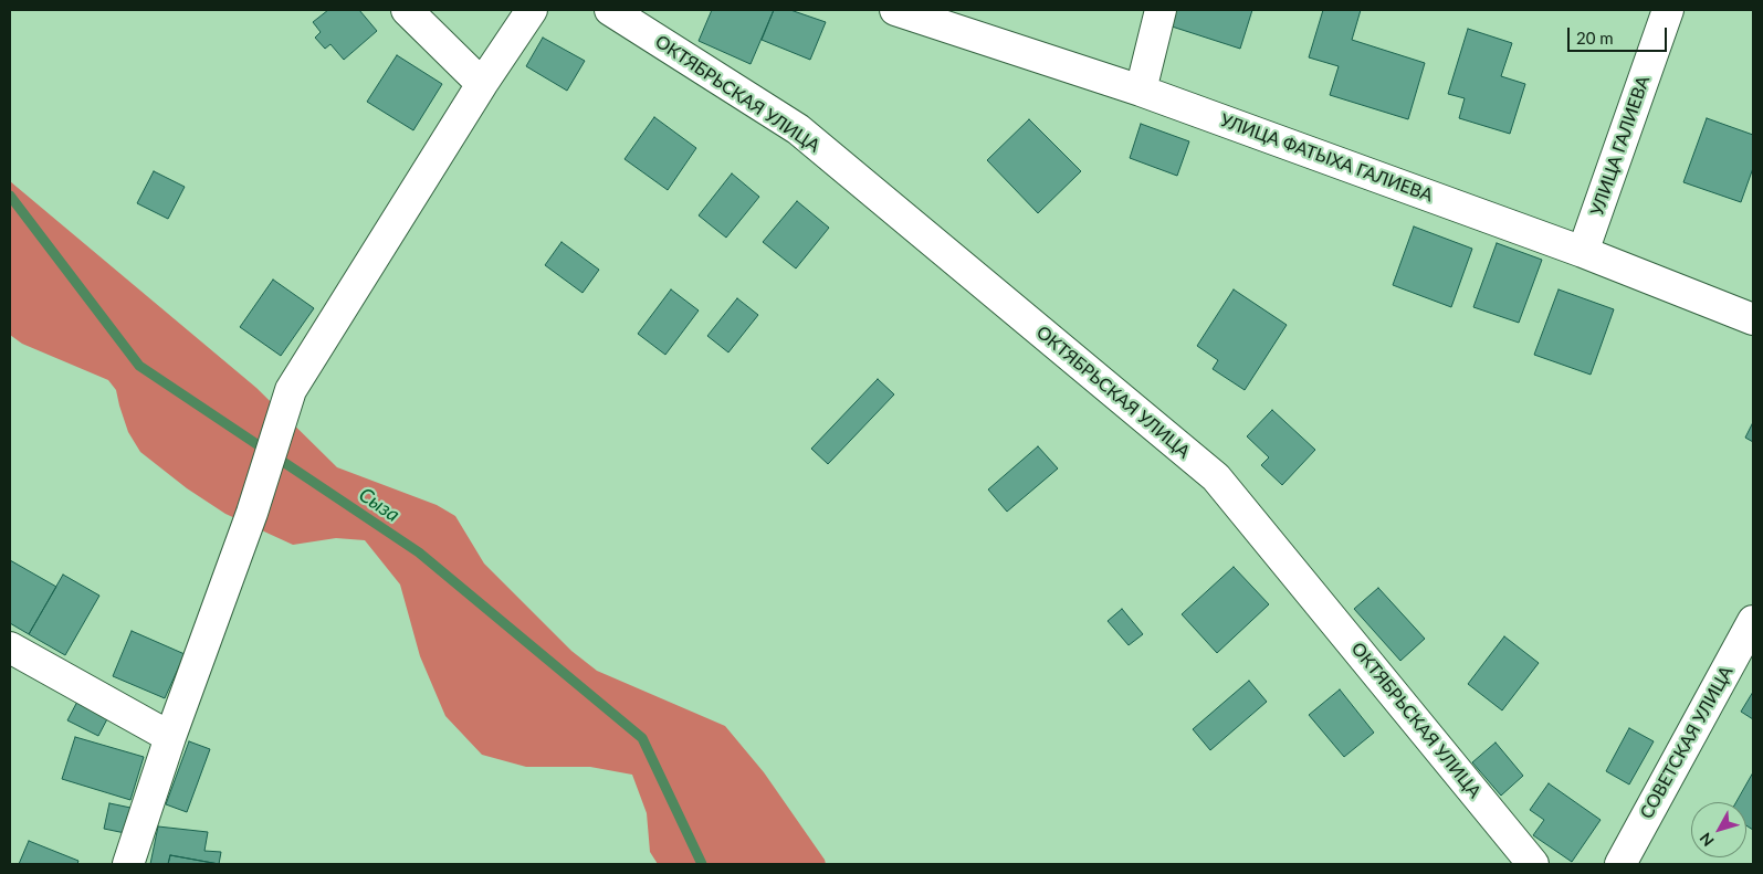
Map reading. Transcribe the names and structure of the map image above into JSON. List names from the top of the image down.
{
  "streets": {
    "street": [
      "ОКТЯБРЬСКАЯ УЛИЦА",
      "УЛИЦА ГАЛИЕВА",
      "УЛИЦА ФАТЫХА ГАЛИЕВА",
      "СОВЕТСКАЯ УЛИЦА"
    ]
  },
  "crossings": [
    ["УЛИЦА ГАЛИЕВА", "УЛИЦА ФАТЫХА ГАЛИЕВА"]
  ],
  "water": ["Сыза"],
  "scale_bar": "20 m",
  "north": "bottom left"
}
